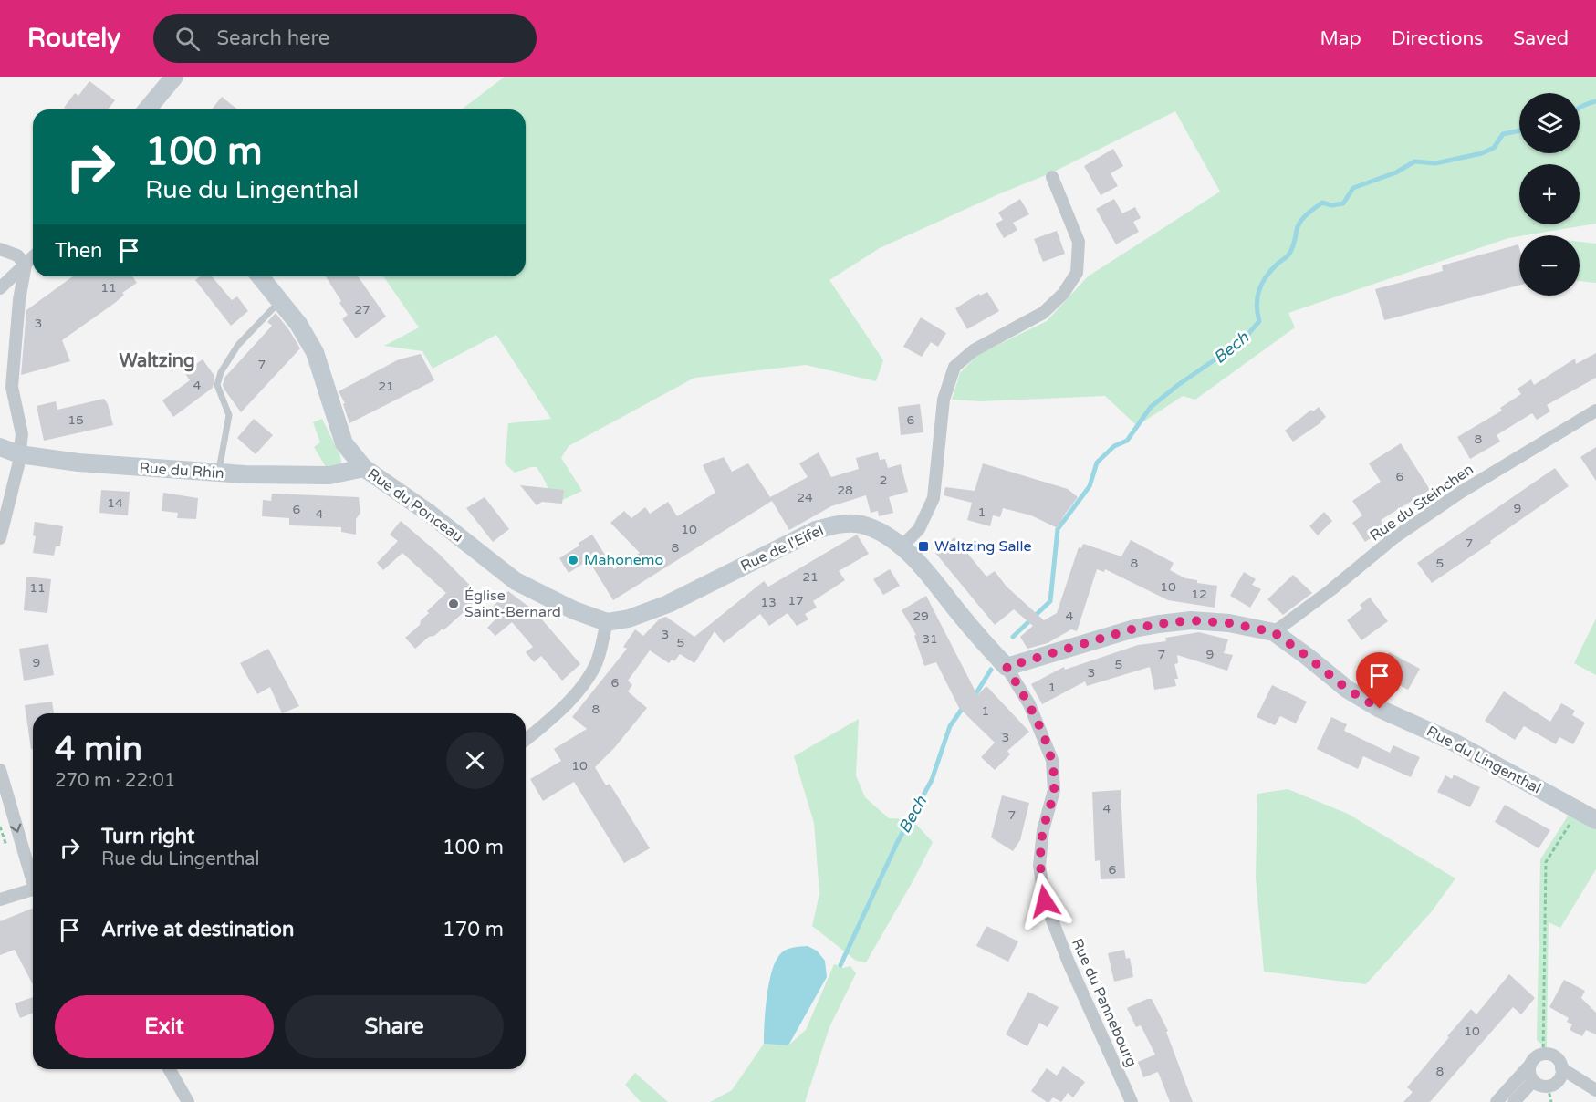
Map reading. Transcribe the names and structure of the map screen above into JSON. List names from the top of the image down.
{
  "streets": {
    "street": [
      "Rue du Rhin",
      "Rue du Steinchen",
      "Rue du Ponceau",
      "Rue de l'Eifel",
      "Rue du Lingenthal",
      "Rue du Pannebourg"
    ]
  },
  "crossings": [
    ["Rue du Rhin", "Rue du Ponceau"],
    ["Rue du Steinchen", "Rue du Lingenthal"],
    ["Rue du Ponceau", "Rue de l'Eifel"],
    ["Rue de l'Eifel", "Rue du Lingenthal"],
    ["Rue de l'Eifel", "Rue du Pannebourg"],
    ["Rue du Lingenthal", "Rue du Pannebourg"]
  ],
  "districts": ["Waltzing"],
  "water": ["Bech"],
  "places": {
    "transit": ["Waltzing Salle"],
    "other": ["Mahonemo", "Église Saint-Bernard"]
  },
  "house_numbers": [
    "11",
    "27",
    "3",
    "7",
    "4",
    "21",
    "15",
    "6",
    "8",
    "6",
    "2",
    "28",
    "24",
    "14",
    "9",
    "6",
    "1",
    "4",
    "10",
    "7",
    "8",
    "8",
    "5",
    "21",
    "10",
    "11",
    "12",
    "17",
    "13",
    "29",
    "4",
    "3",
    "31",
    "5",
    "7",
    "9",
    "9",
    "5",
    "3",
    "6",
    "1",
    "8",
    "1",
    "3",
    "10",
    "4",
    "7",
    "6",
    "10",
    "8"
  ],
  "page": {
    "header": "Routely",
    "search": "Search here",
    "nav": ["Map", "Directions", "Saved"],
    "map_buttons": ["+", "−"],
    "turn": ["100 m", "Rue du Lingenthal"],
    "then": "Then",
    "heading": ["4 min", "270 m · 22:01"],
    "list": [
      {
        "name": "Turn right",
        "note": "Rue du Lingenthal",
        "value": "100 m"
      },
      {
        "name": "Arrive at destination",
        "value": "170 m"
      }
    ],
    "buttons": ["Exit", "Share"]
  }
}
